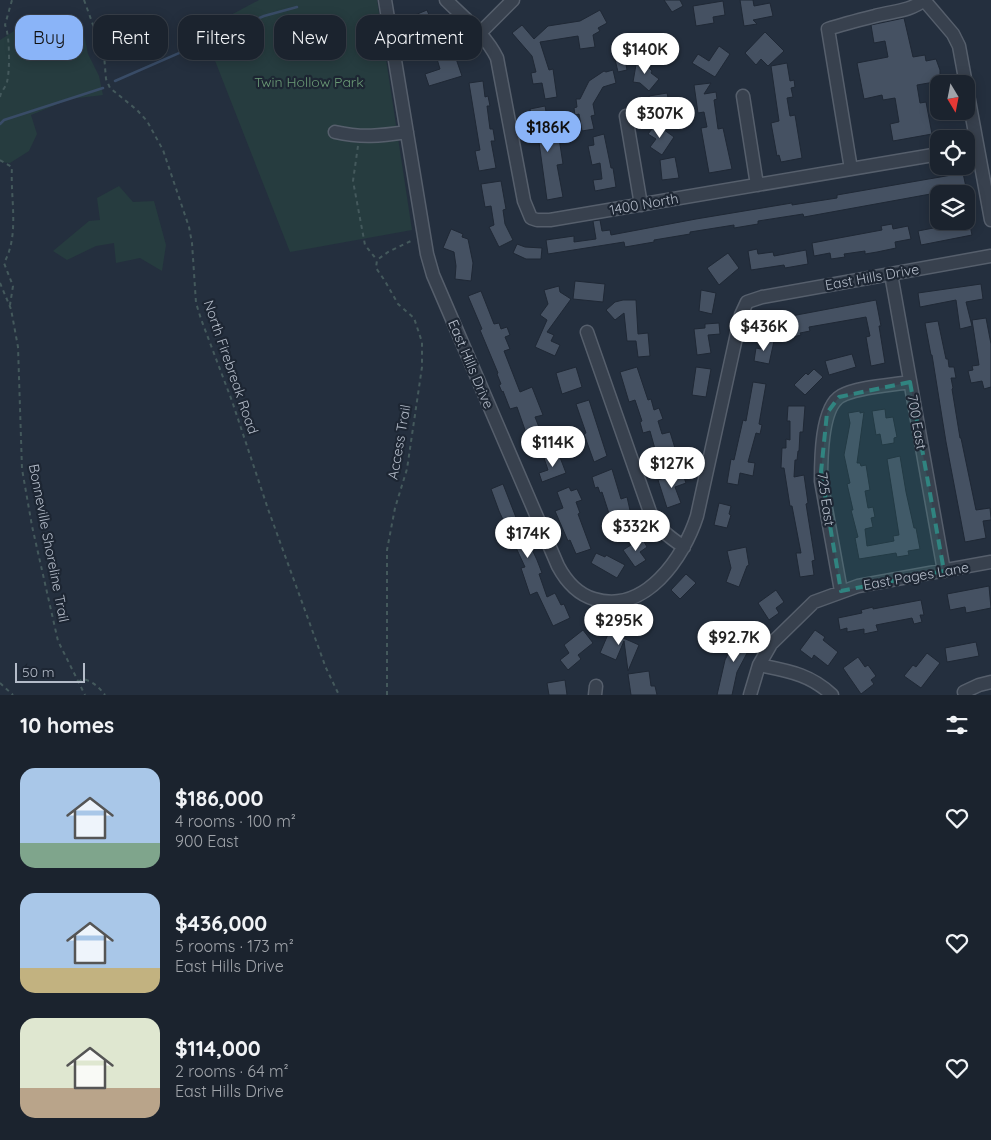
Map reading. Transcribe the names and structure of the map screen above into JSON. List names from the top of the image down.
{
  "streets": {
    "street": [
      "1400 North",
      "East Hills Drive",
      "700 East",
      "725 East",
      "East Pages Lane"
    ],
    "path": ["North Firebreak Road", "Access Trail", "Bonneville Shoreline Trail"]
  },
  "crossings": [
    ["East Hills Drive", "700 East"],
    ["700 East", "725 East"],
    ["700 East", "East Pages Lane"],
    ["725 East", "East Pages Lane"]
  ],
  "parks": ["Twin Hollow Park"],
  "scale_bar": "50 m",
  "north": "bottom",
  "page": {
    "chip": [
      "Buy",
      "Rent",
      "Filters",
      "New",
      "Apartment"
    ],
    "price": [
      "$140K",
      "$307K",
      "$186K",
      "$436K",
      "$114K",
      "$127K",
      "$332K",
      "$174K",
      "$295K",
      "$92.7K"
    ],
    "scale": "50 m",
    "heading": "10 homes",
    "list": [
      {
        "name": "$186,000",
        "note": "4 rooms · 100 m² · 900 East"
      },
      {
        "name": "$436,000",
        "note": "5 rooms · 173 m² · East Hills Drive"
      },
      {
        "name": "$114,000",
        "note": "2 rooms · 64 m² · East Hills Drive"
      }
    ]
  }
}
